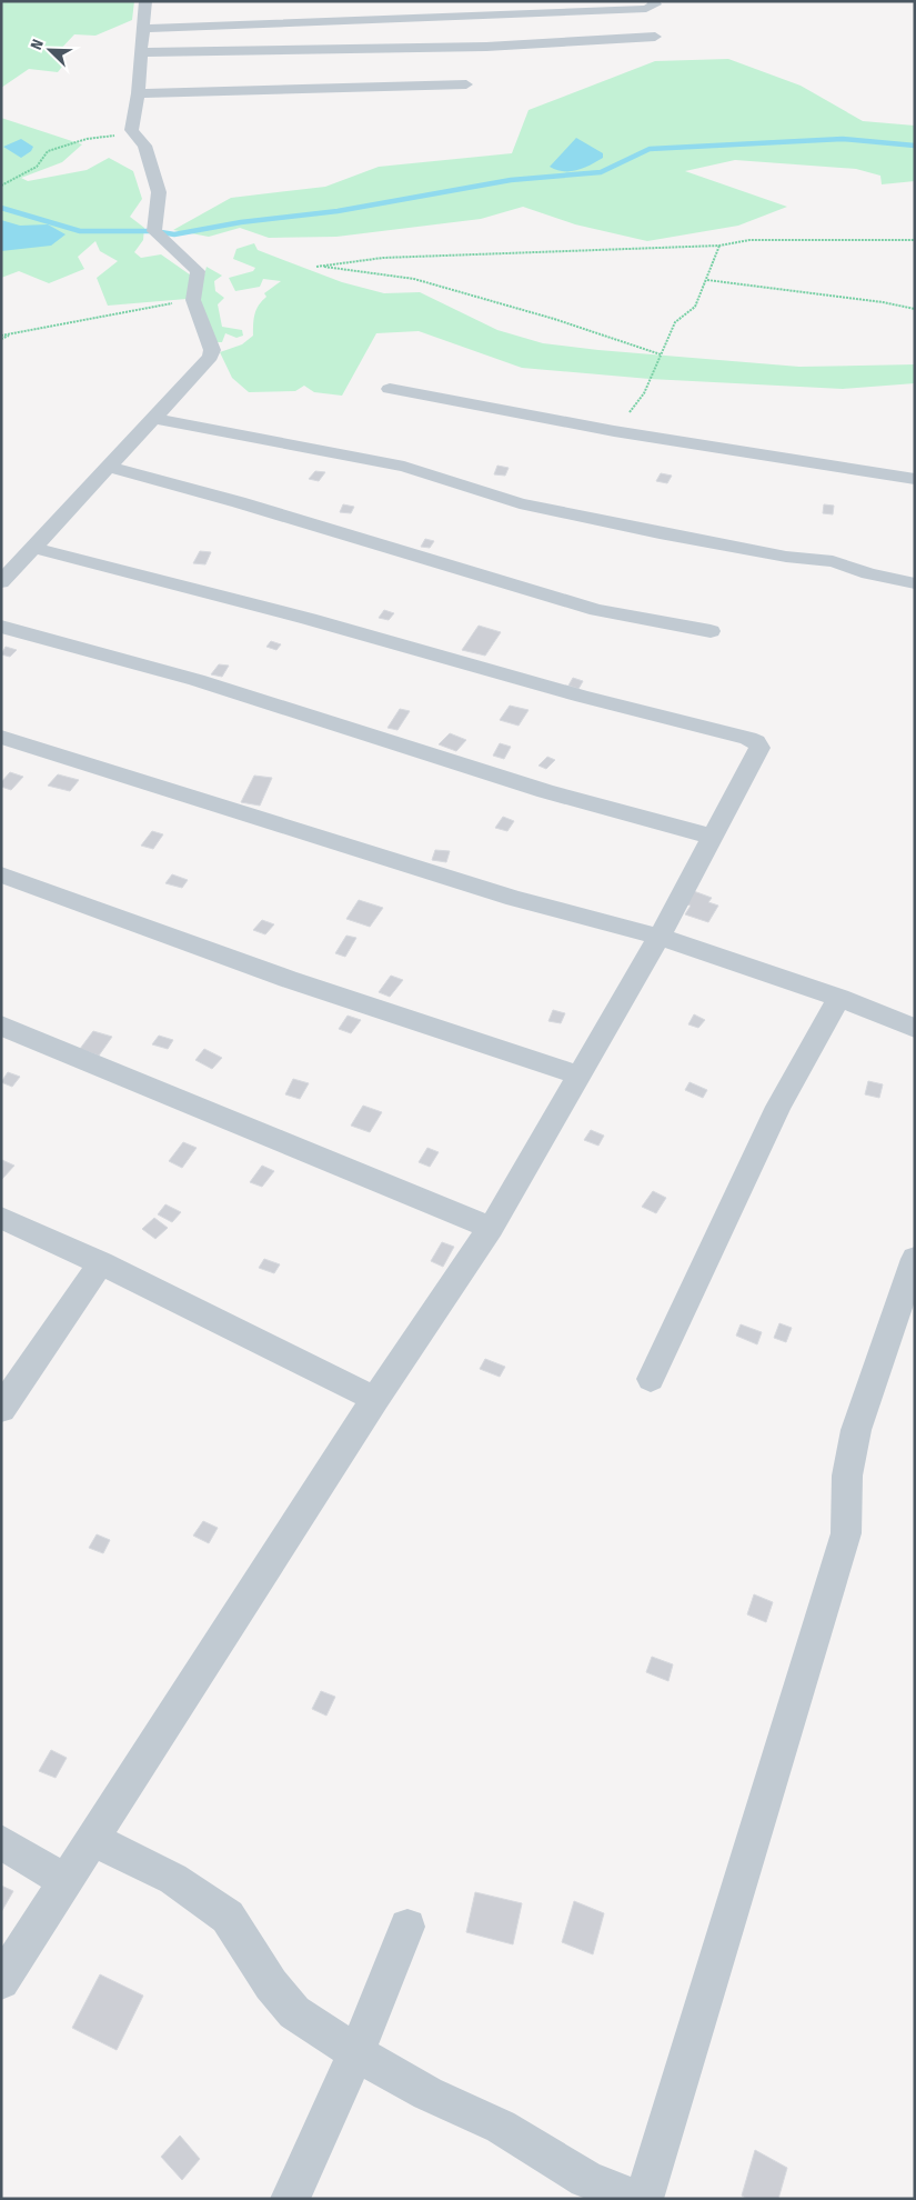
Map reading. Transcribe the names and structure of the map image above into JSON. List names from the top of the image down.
{
  "north": "top left"
}
